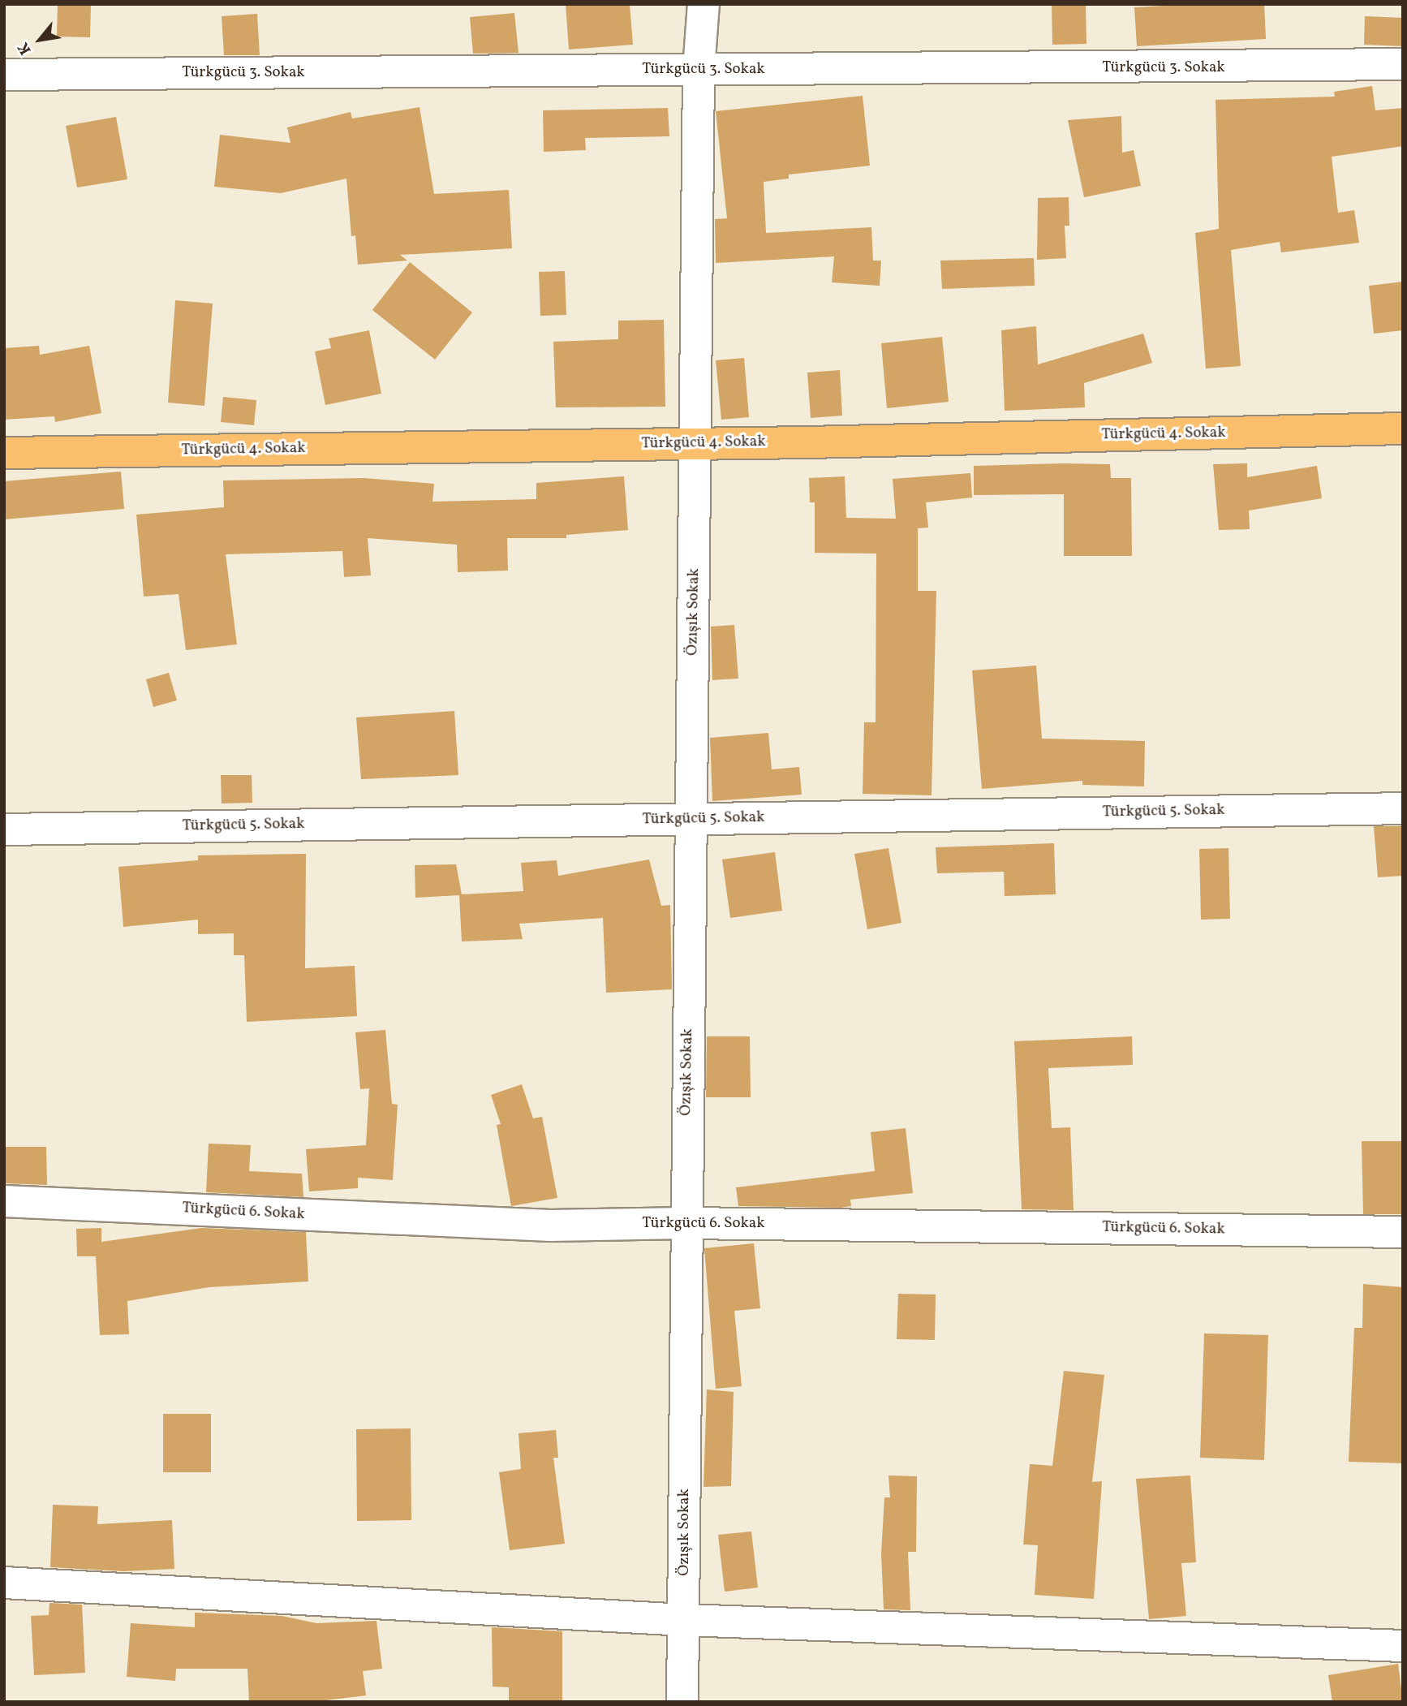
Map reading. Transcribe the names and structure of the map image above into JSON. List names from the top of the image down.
{
  "streets": {
    "main road": ["Türkgücü 4. Sokak"],
    "street": [
      "Türkgücü 3. Sokak",
      "Özışık Sokak",
      "Türkgücü 5. Sokak",
      "Türkgücü 6. Sokak"
    ]
  },
  "crossings": [
    ["Türkgücü 3. Sokak", "Özışık Sokak"],
    ["Türkgücü 4. Sokak", "Özışık Sokak"],
    ["Özışık Sokak", "Türkgücü 5. Sokak"],
    ["Özışık Sokak", "Türkgücü 6. Sokak"]
  ],
  "north": "bottom left"
}
